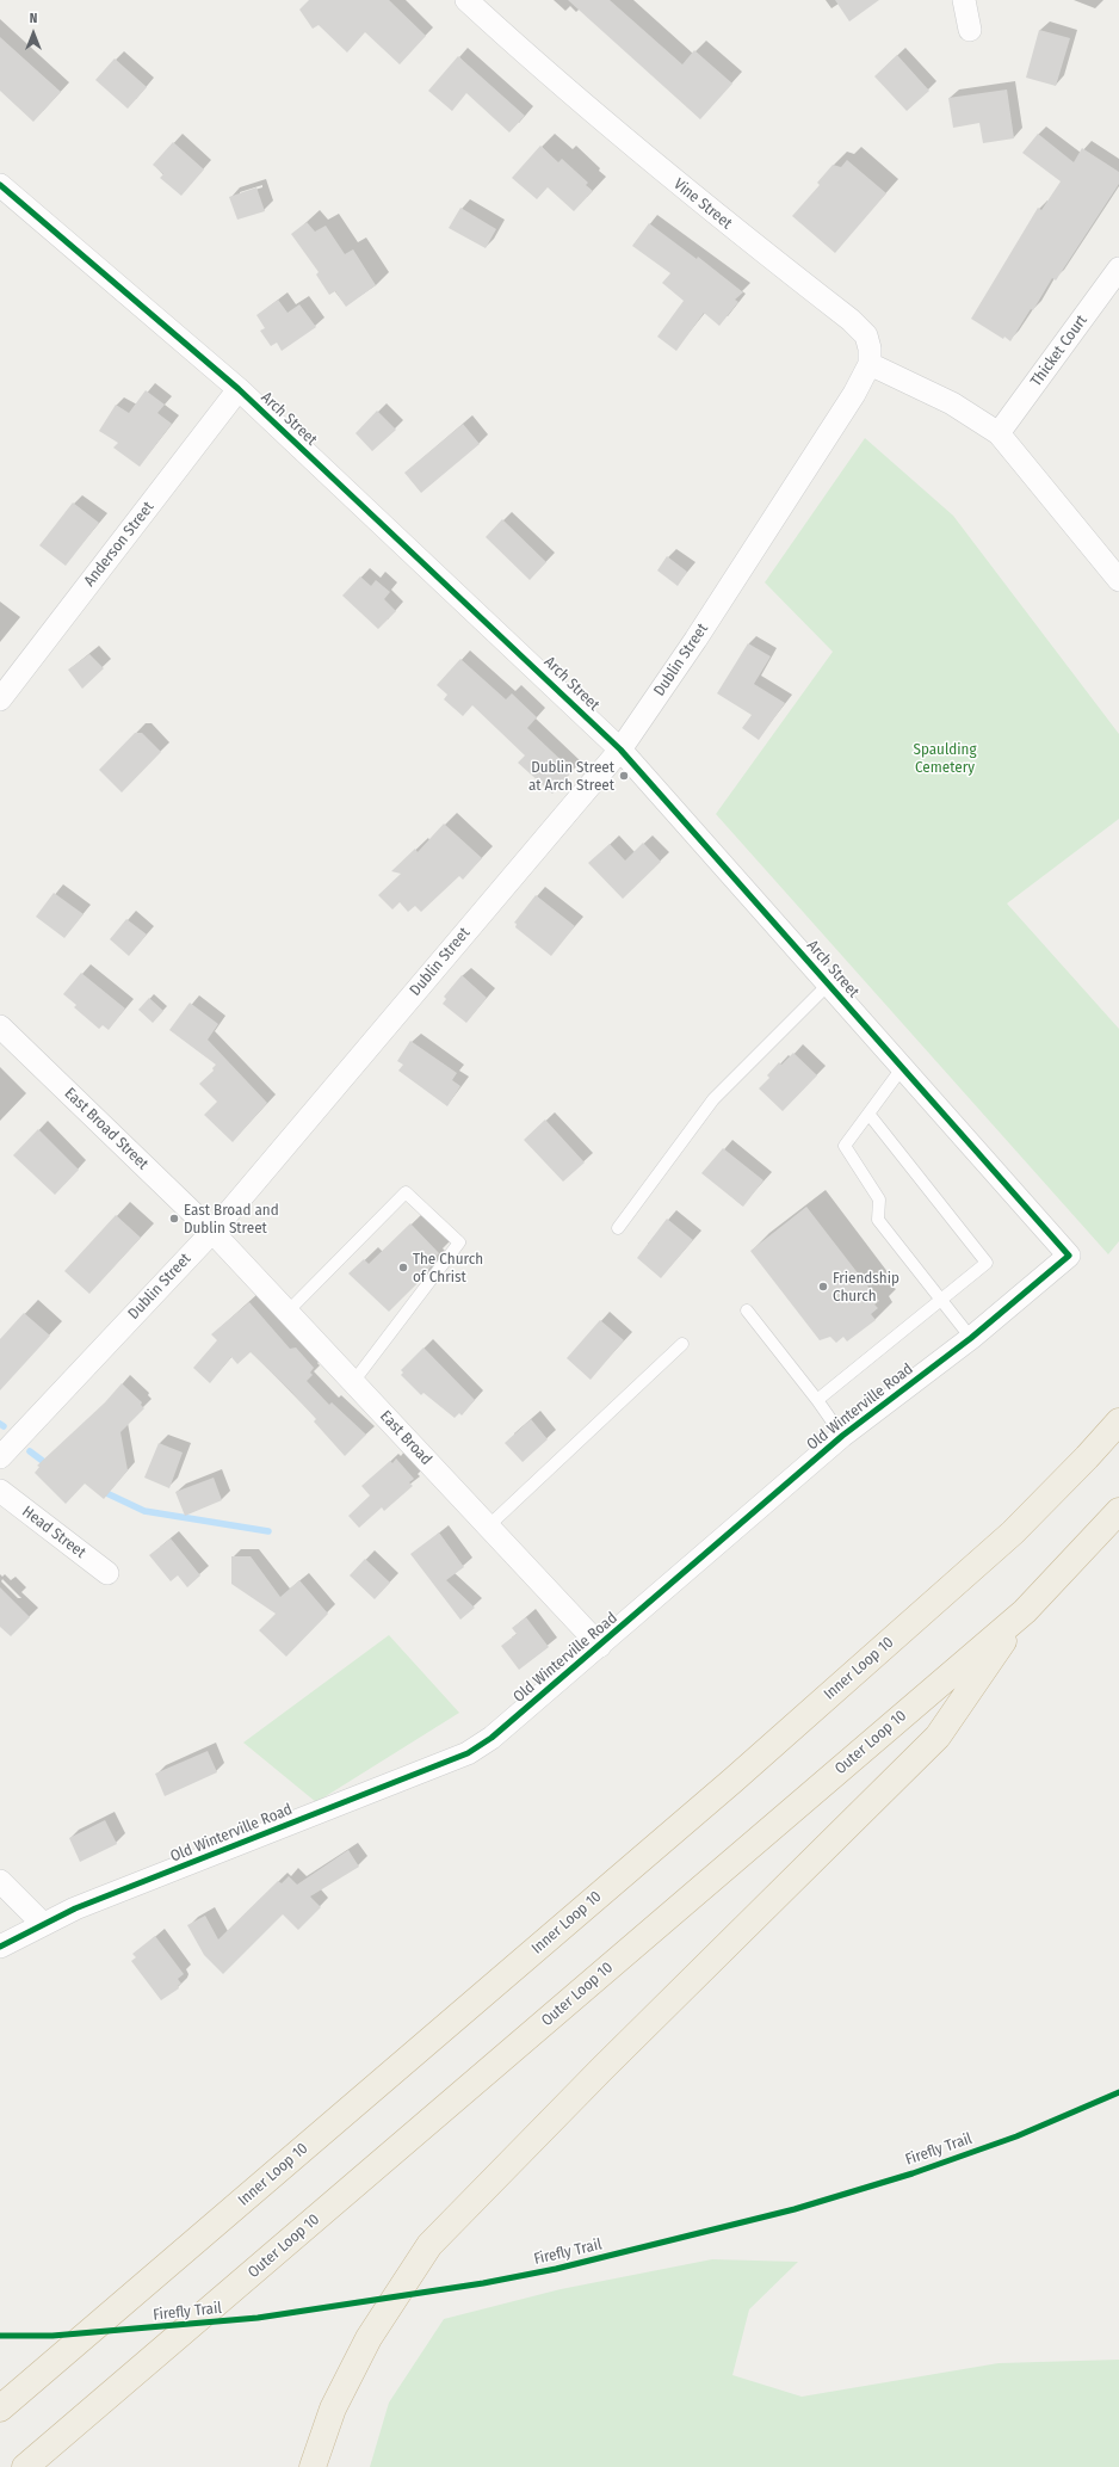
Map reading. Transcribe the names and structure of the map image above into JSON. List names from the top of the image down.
{
  "streets": {
    "highway": ["Inner Loop 10", "Outer Loop 10"],
    "street": [
      "Vine Street",
      "Thicket Court",
      "Arch Street",
      "Anderson Street",
      "Dublin Street",
      "East Broad Street",
      "Old Winterville Road",
      "East Broad",
      "Head Street"
    ],
    "cycle path": ["Firefly Trail"]
  },
  "crossings": [
    ["Vine Street", "Dublin Street"],
    ["Arch Street", "Anderson Street"],
    ["Arch Street", "Dublin Street"],
    ["Arch Street", "Old Winterville Road"],
    ["Dublin Street", "East Broad Street"],
    ["Dublin Street", "East Broad"],
    ["East Broad Street", "East Broad"],
    ["Old Winterville Road", "East Broad"]
  ],
  "parks": ["Spaulding Cemetery"],
  "places": [
    "Dublin Street at Arch Street",
    "East Broad and Dublin Street",
    "The Church of Christ",
    "Friendship Church"
  ],
  "north": "top"
}
